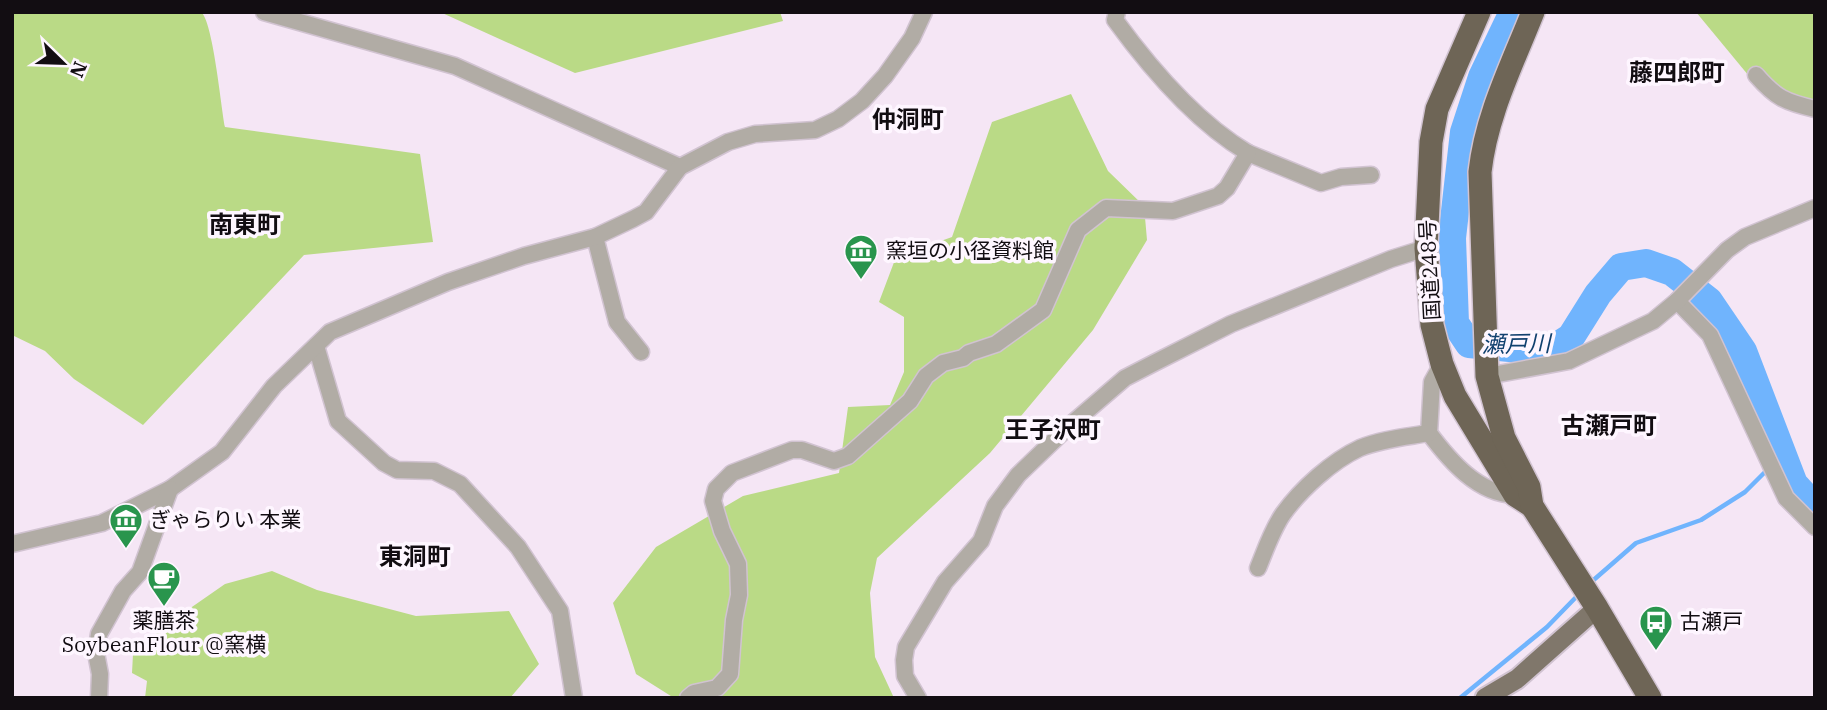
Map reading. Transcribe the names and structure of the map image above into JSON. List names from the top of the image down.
{
  "streets": {
    "highway": ["国道248号"]
  },
  "districts": [
    "藤四郎町",
    "仲洞町",
    "南東町",
    "古瀬戸町",
    "王子沢町",
    "東洞町"
  ],
  "water": ["瀬戸川"],
  "places": {
    "museum": ["窯垣の小径資料館", "ぎゃらりい 本業"],
    "cafe": ["薬膳茶 SoybeanFlour @窯横"],
    "bus stop": ["古瀬戸"]
  },
  "north": "bottom right"
}
